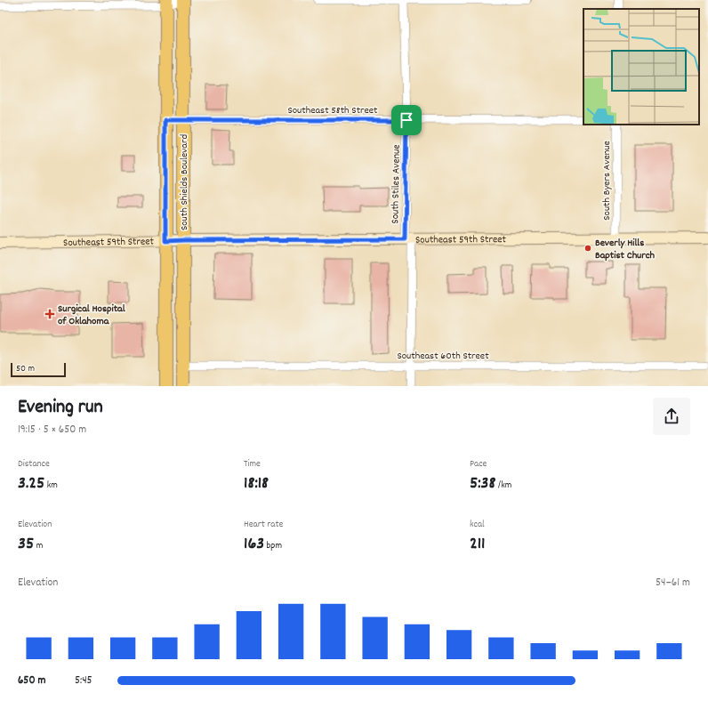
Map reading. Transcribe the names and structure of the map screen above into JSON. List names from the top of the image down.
{
  "streets": {
    "main road": ["South Shields Boulevard", "Southeast 59th Street"],
    "street": [
      "Southeast 58th Street",
      "South Byers Avenue",
      "South Stiles Avenue",
      "Southeast 60th Street"
    ]
  },
  "crossings": [
    ["Southeast 58th Street", "South Shields Boulevard"],
    ["Southeast 58th Street", "South Stiles Avenue"],
    ["South Byers Avenue", "Southeast 59th Street"],
    ["South Shields Boulevard", "Southeast 59th Street"],
    ["South Shields Boulevard", "Southeast 60th Street"],
    ["South Stiles Avenue", "Southeast 59th Street"],
    ["South Stiles Avenue", "Southeast 60th Street"]
  ],
  "places": {
    "other": ["Beverly Hills Baptist Church"],
    "health": ["Surgical Hospital of Oklahoma"]
  },
  "scale_bar": "50 m",
  "page": {
    "scale": "50 m",
    "heading": ["Evening run", "19:15 · 5 × 650 m"],
    "stats": [
      ["Distance", "3.25 km"],
      ["Time", "18:18"],
      ["Pace", "5:38 /km"],
      ["Elevation", "35 m"],
      ["Heart rate", "163 bpm"],
      ["kcal", "211"]
    ],
    "chart": ["Elevation", "54–61 m"],
    "list": [
      {
        "name": "650 m",
        "note": "5:45"
      }
    ]
  }
}
